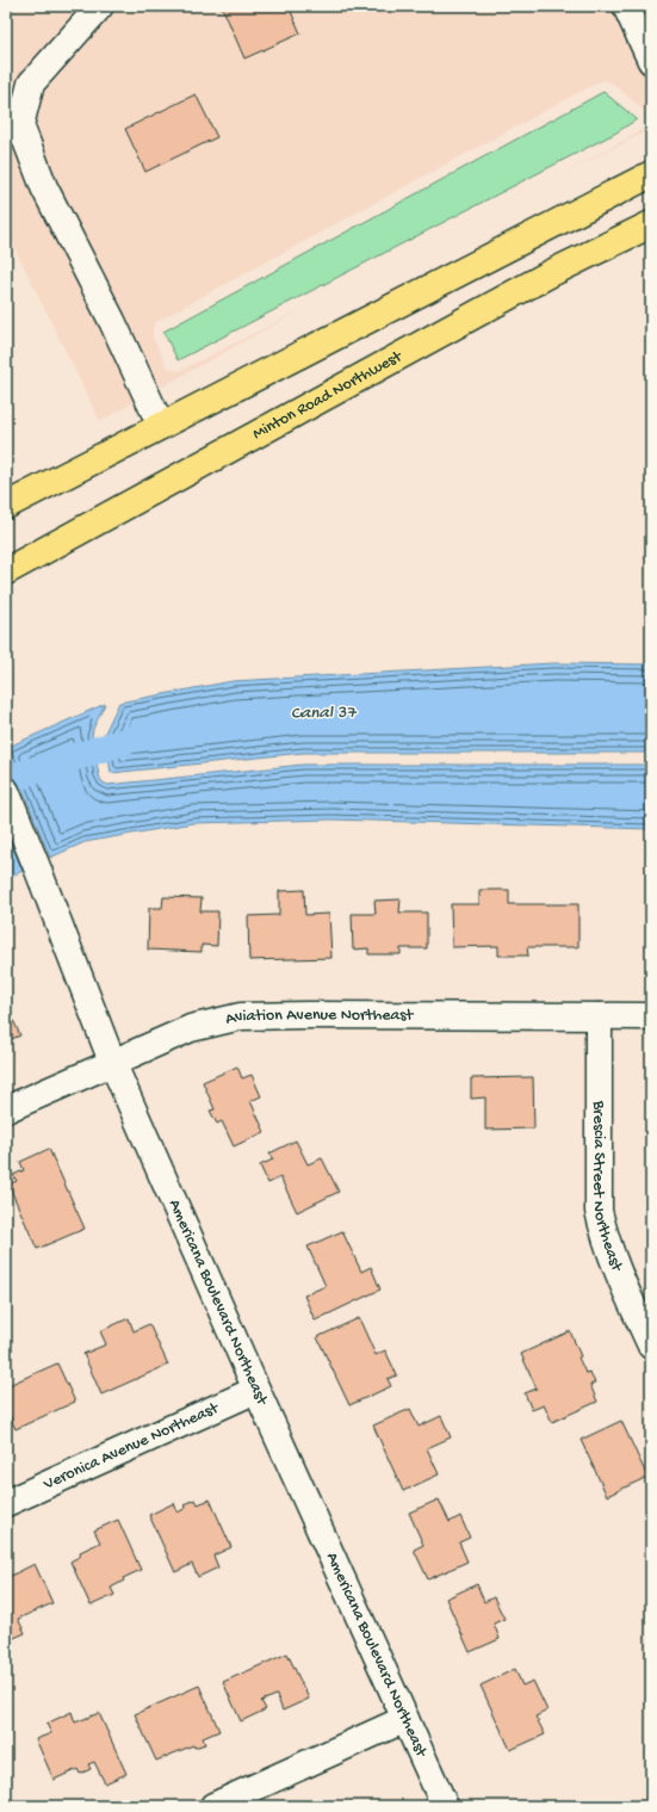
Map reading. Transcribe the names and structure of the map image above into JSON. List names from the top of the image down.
{
  "streets": {
    "main road": ["Minton Road Northwest"],
    "street": [
      "Aviation Avenue Northeast",
      "Brescia Street Northeast",
      "Americana Boulevard Northeast",
      "Veronica Avenue Northeast"
    ]
  },
  "crossings": [
    ["Aviation Avenue Northeast", "Brescia Street Northeast"],
    ["Aviation Avenue Northeast", "Americana Boulevard Northeast"],
    ["Americana Boulevard Northeast", "Veronica Avenue Northeast"]
  ],
  "water": ["Canal 37"]
}
